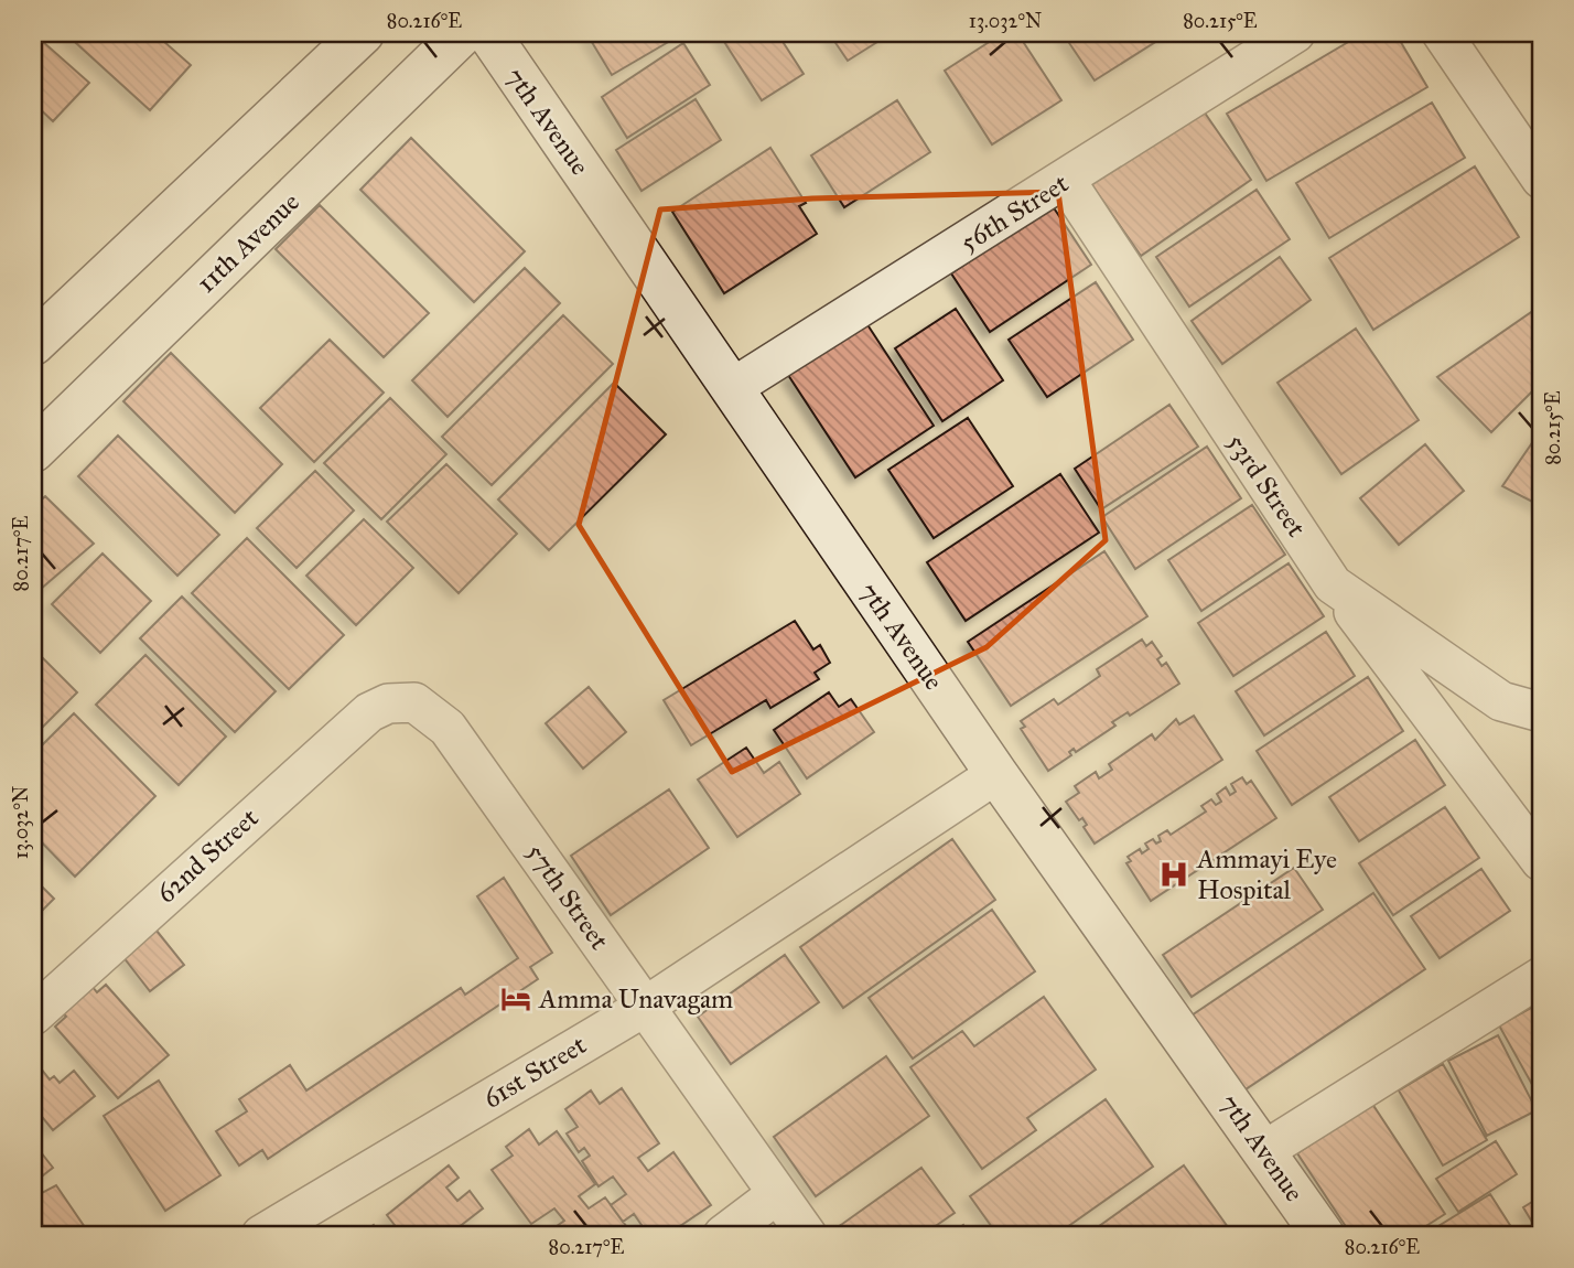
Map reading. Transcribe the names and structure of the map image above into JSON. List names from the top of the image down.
{
  "streets": {
    "main road": ["7th Avenue", "11th Avenue"],
    "street": [
      "56th Street",
      "53rd Street",
      "62nd Street",
      "57th Street",
      "61st Street"
    ]
  },
  "crossings": [
    ["7th Avenue", "56th Street"],
    ["7th Avenue", "61st Street"],
    ["56th Street", "53rd Street"],
    ["62nd Street", "57th Street"],
    ["57th Street", "61st Street"]
  ],
  "places": {
    "hospital": ["Ammayi Eye Hospital"],
    "hotel": ["Amma Unavagam"]
  },
  "coordinates": [
    "80.216°E",
    "13.032°N",
    "80.215°E",
    "80.217°E"
  ]
}
